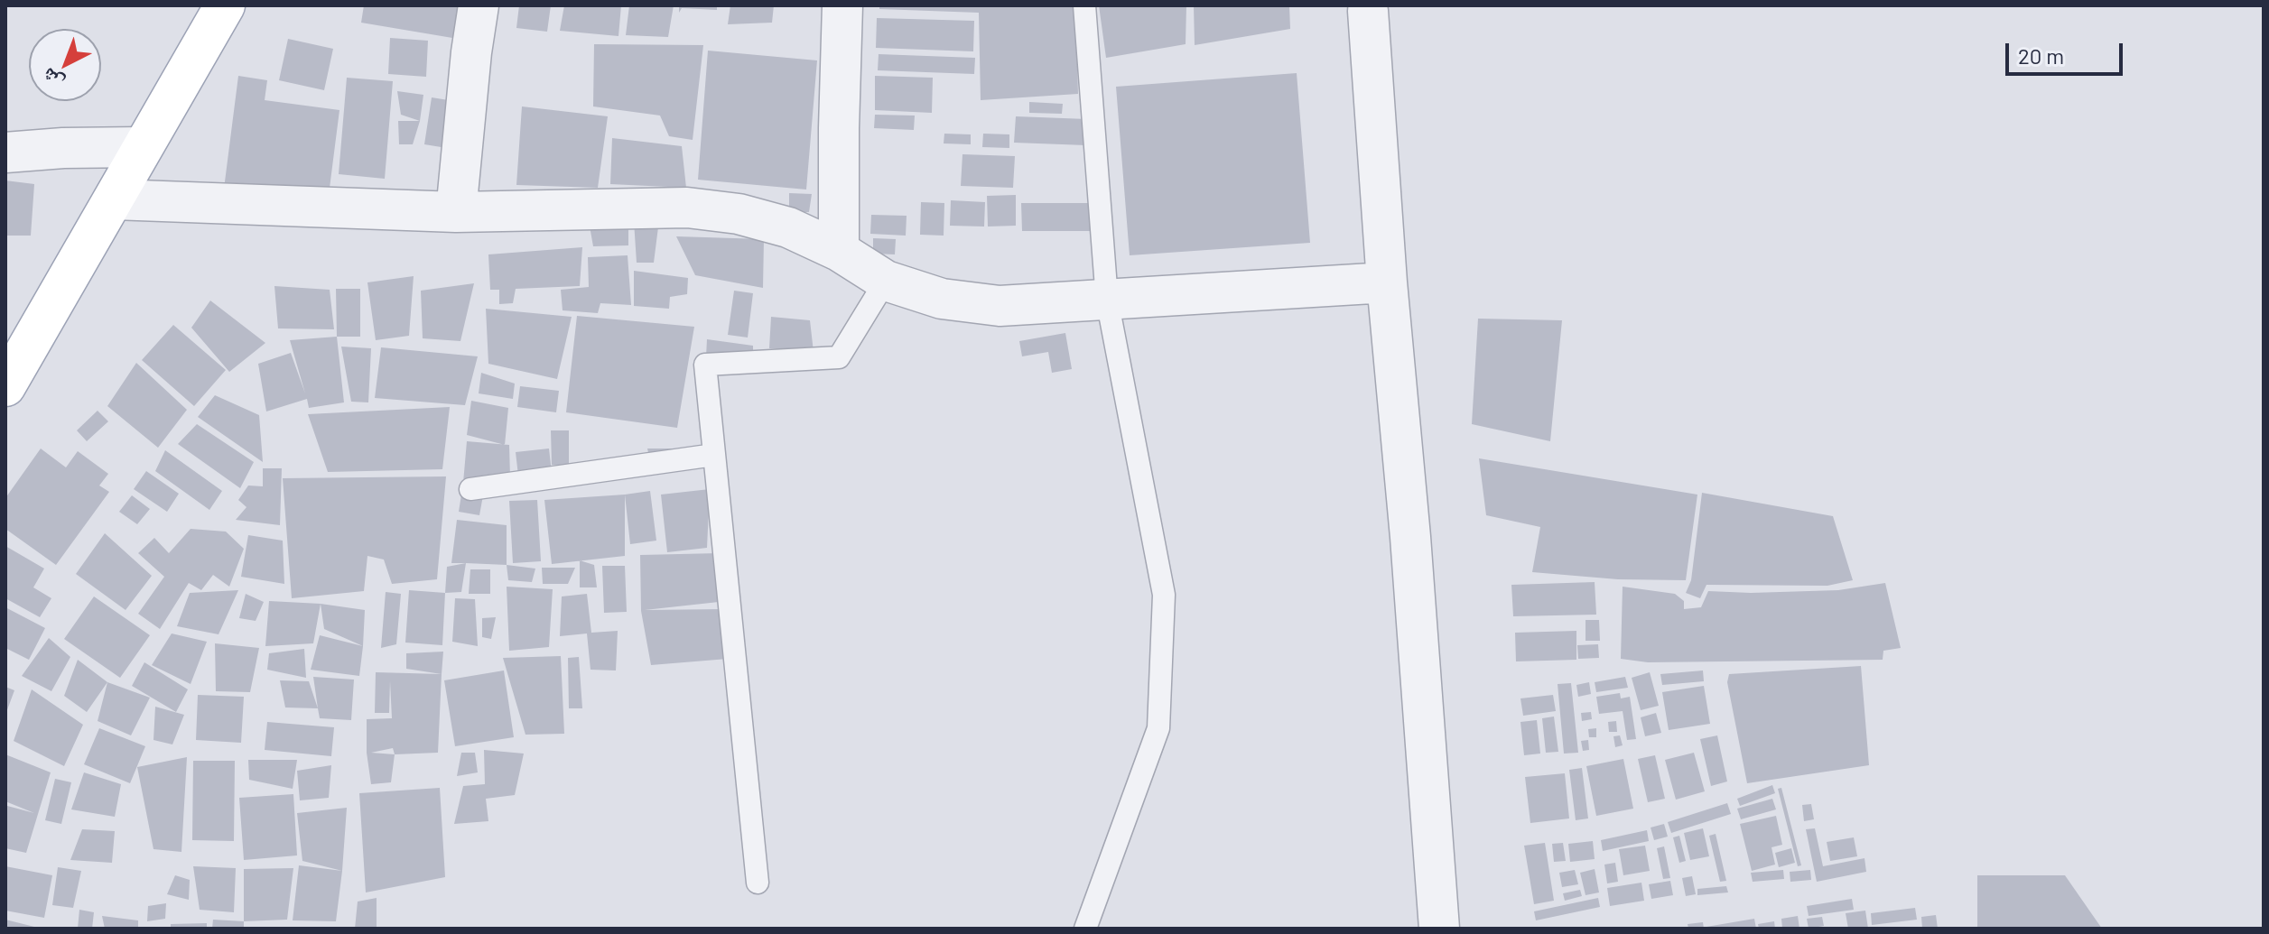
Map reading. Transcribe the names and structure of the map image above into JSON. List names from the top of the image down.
{
  "scale_bar": "20 m",
  "north": "bottom left"
}
